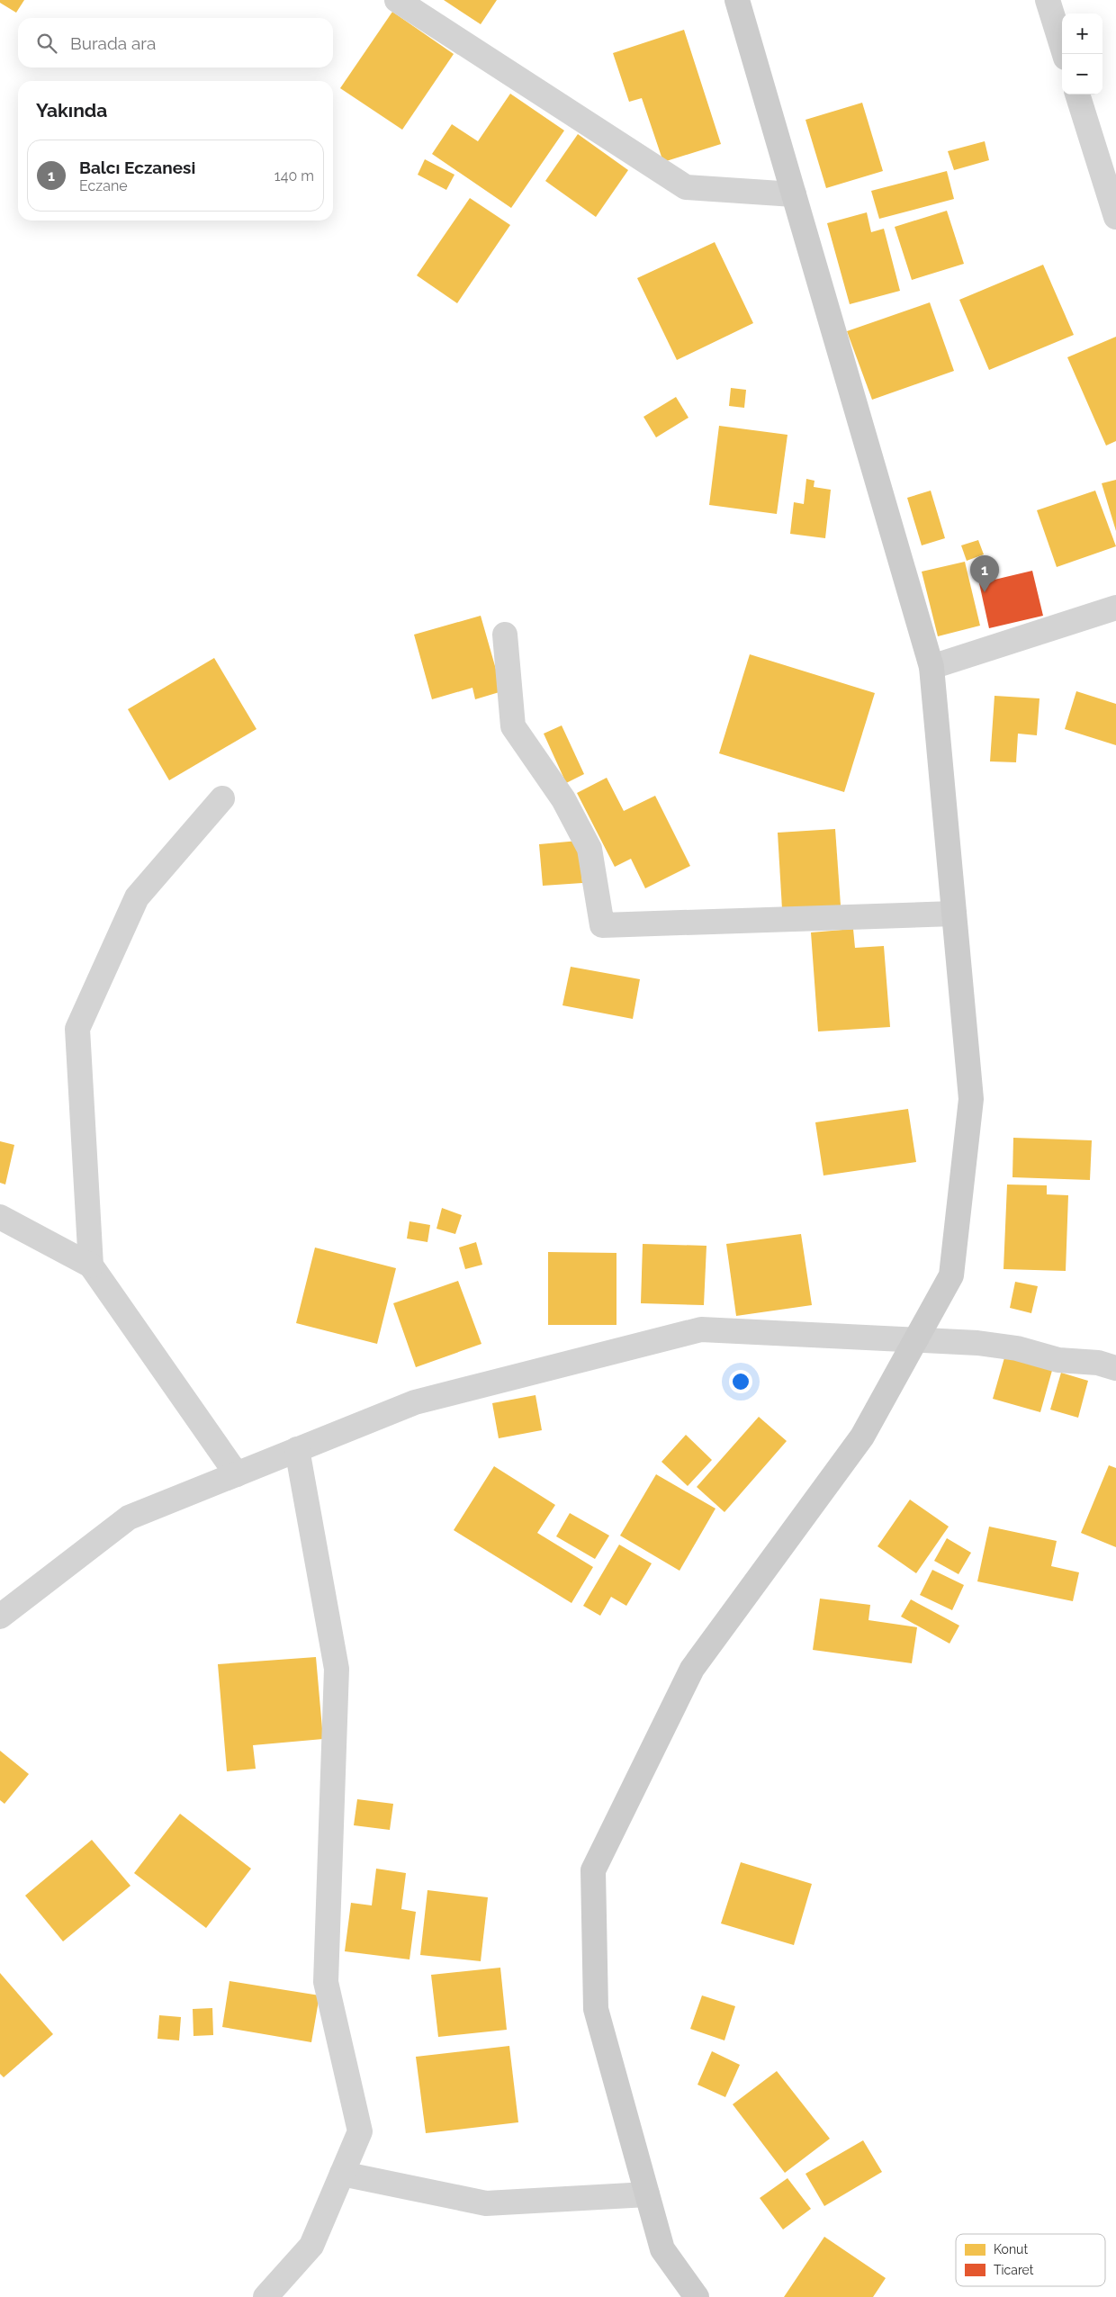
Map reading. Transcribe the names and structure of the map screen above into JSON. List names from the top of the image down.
{
  "legend": ["Konut", "Ticaret"],
  "page": {
    "map_buttons": ["+", "−"],
    "search": "Burada ara",
    "heading": "Yakında",
    "list": [
      {
        "mark": "1",
        "name": "Balcı Eczanesi",
        "note": "Eczane",
        "value": "140 m"
      }
    ],
    "pins": "1"
  }
}
